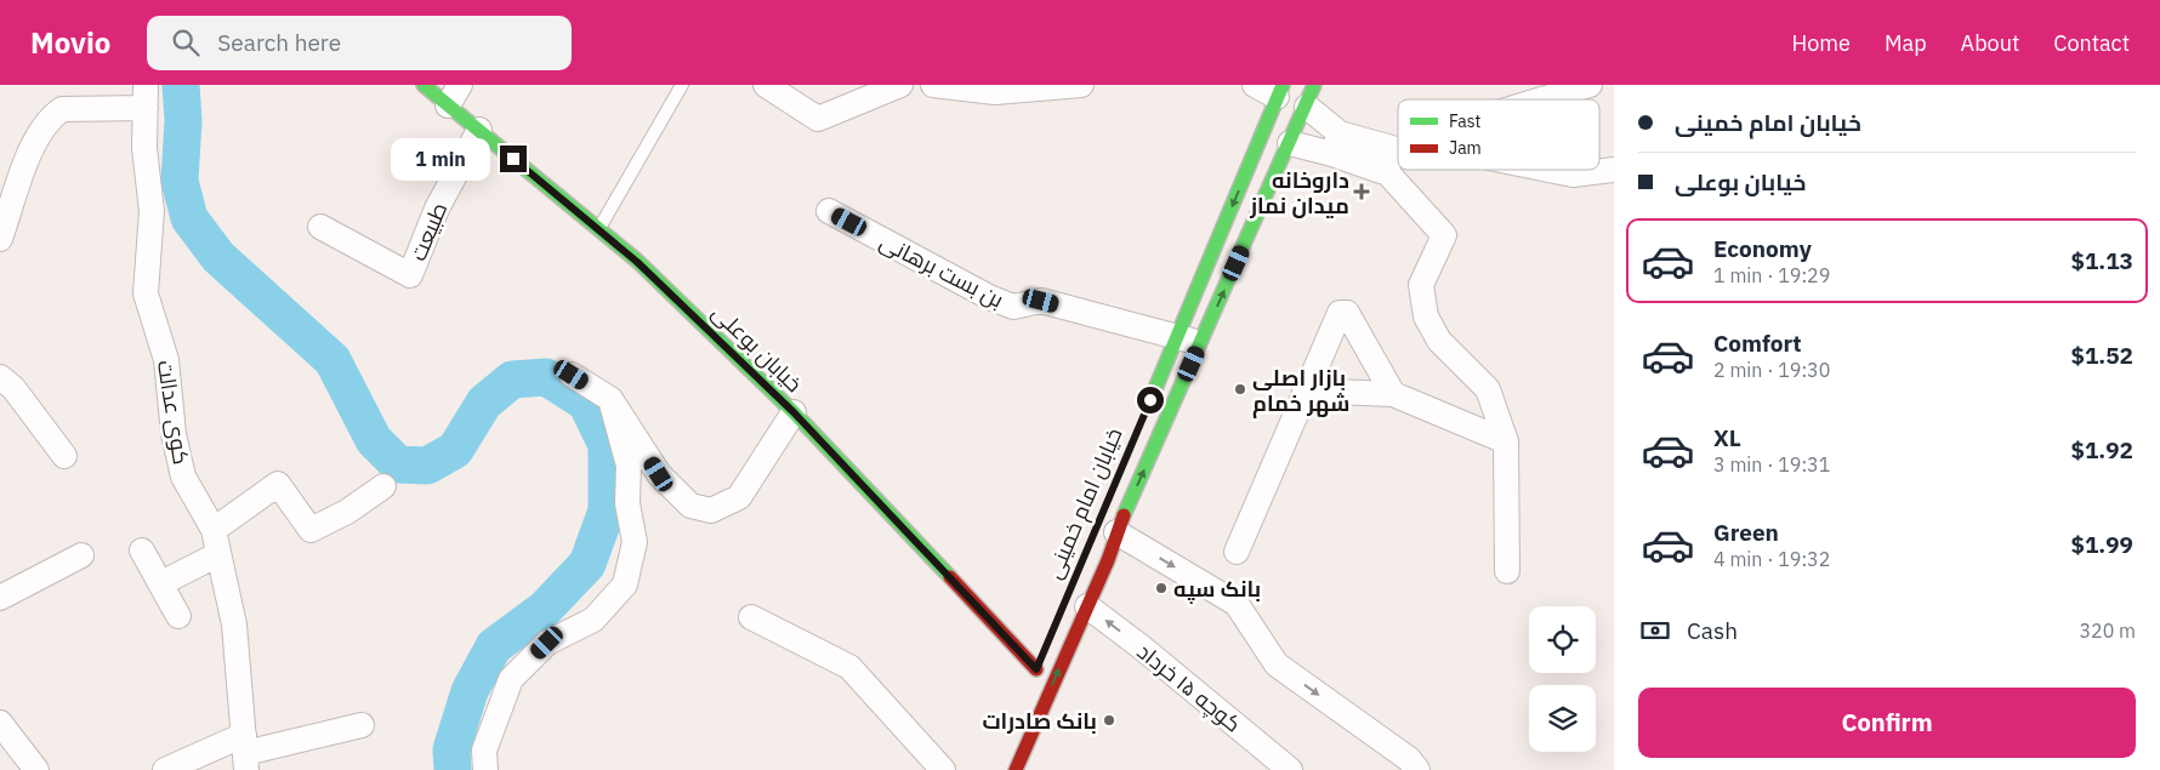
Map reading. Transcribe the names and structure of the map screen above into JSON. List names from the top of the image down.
{
  "streets": {
    "main road": ["خیابان بوعلی", "خیابان امام خمینی"],
    "street": [
      "طبيعت",
      "بن بست برهانی",
      "کوی عدالت",
      "کوچه ۱۵ خرداد"
    ]
  },
  "crossings": [
    ["طبيعت", "خیابان بوعلی"],
    ["بن بست برهانی", "خیابان امام خمینی"],
    ["خیابان امام خمینی", "کوچه ۱۵ خرداد"]
  ],
  "places": {
    "health": ["داروخانه میدان نماز"],
    "other": ["بازار اصلی شهر خمام", "بانک سپه", "بانک صادرات"]
  },
  "legend": ["Fast", "Jam"],
  "page": {
    "header": "Movio",
    "search": "Search here",
    "nav": [
      "Home",
      "Map",
      "About",
      "Contact"
    ],
    "banner": ["خیابان امام خمینی", "خیابان بوعلی"],
    "bubble": "1 min",
    "list": [
      {
        "name": "Economy",
        "note": "1 min · 19:29",
        "value": "$1.13"
      },
      {
        "name": "Comfort",
        "note": "2 min · 19:30",
        "value": "$1.52"
      },
      {
        "name": "XL",
        "note": "3 min · 19:31",
        "value": "$1.92"
      },
      {
        "name": "Green",
        "note": "4 min · 19:32",
        "value": "$1.99"
      }
    ],
    "pay": ["Cash", "320 m"],
    "buttons": "Confirm"
  }
}
